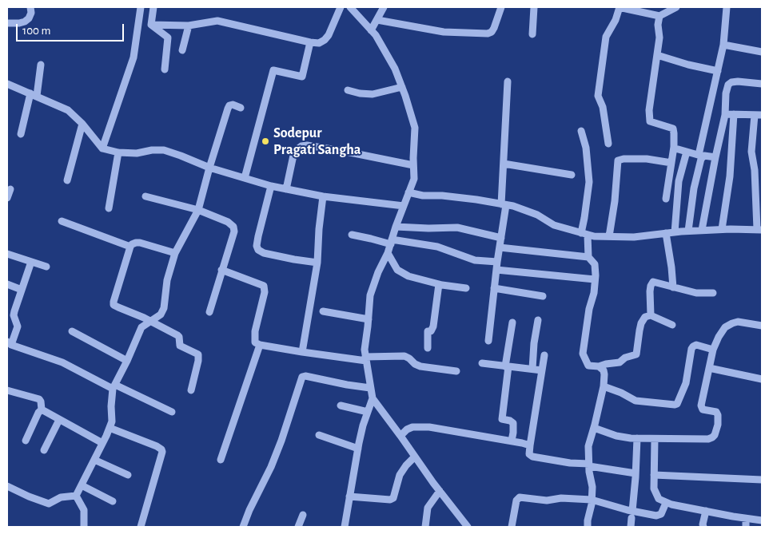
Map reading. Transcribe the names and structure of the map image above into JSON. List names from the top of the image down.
{
  "places": ["Sodepur Pragati Sangha"],
  "scale_bar": "100 m"
}
